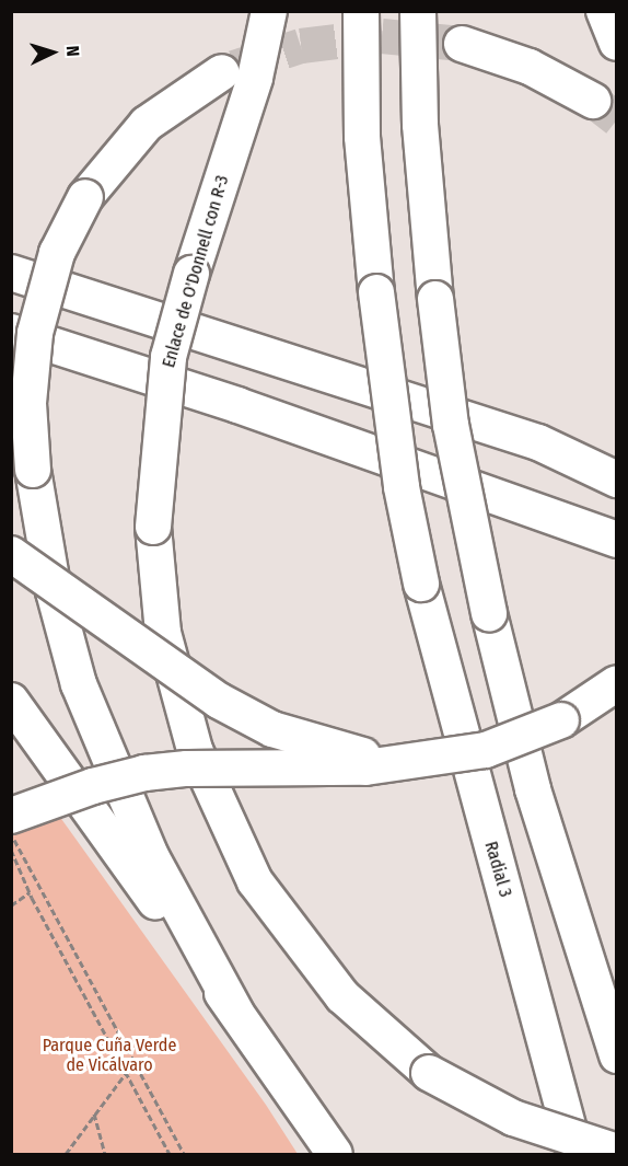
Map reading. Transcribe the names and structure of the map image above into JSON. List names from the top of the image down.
{
  "streets": {
    "highway": ["Enlace de O'Donnell con R-3", "Radial 3"]
  },
  "parks": ["Parque Cuña Verde de Vicálvaro"],
  "north": "right"
}
